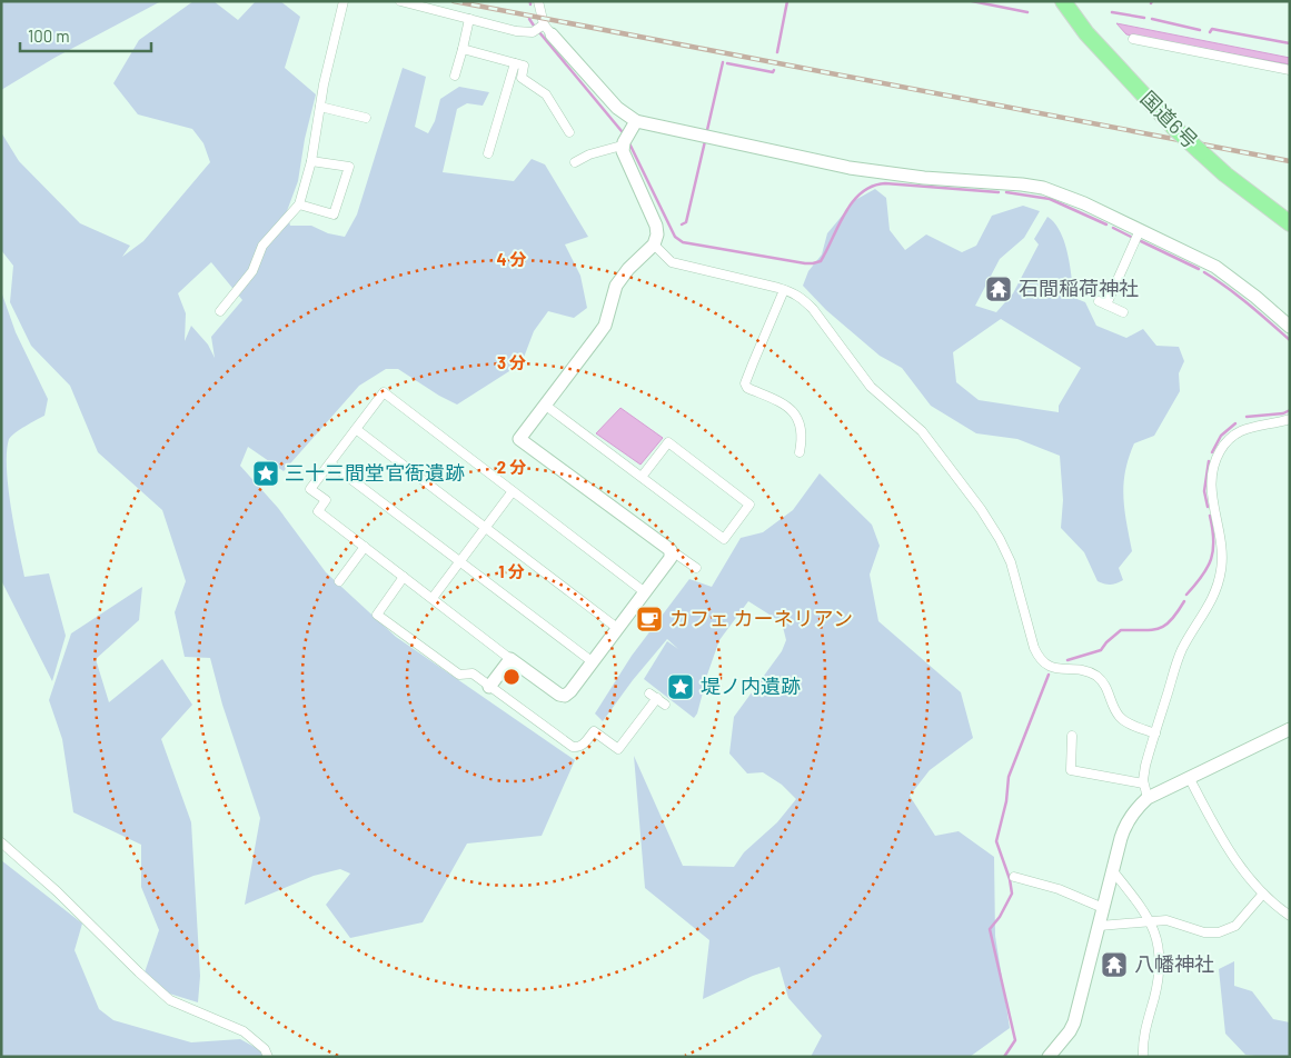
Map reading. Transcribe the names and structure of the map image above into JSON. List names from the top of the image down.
{
  "streets": {
    "highway": ["国道6号"]
  },
  "places": {
    "temple": ["石間稲荷神社", "八幡神社"],
    "place": ["三十三間堂官衙遺跡", "堤ノ内遺跡"],
    "cafe": ["カフェ カーネリアン"]
  },
  "scale_bar": "100 m",
  "rings": [
    "4 分",
    "3 分",
    "2 分",
    "1 分"
  ]
}
